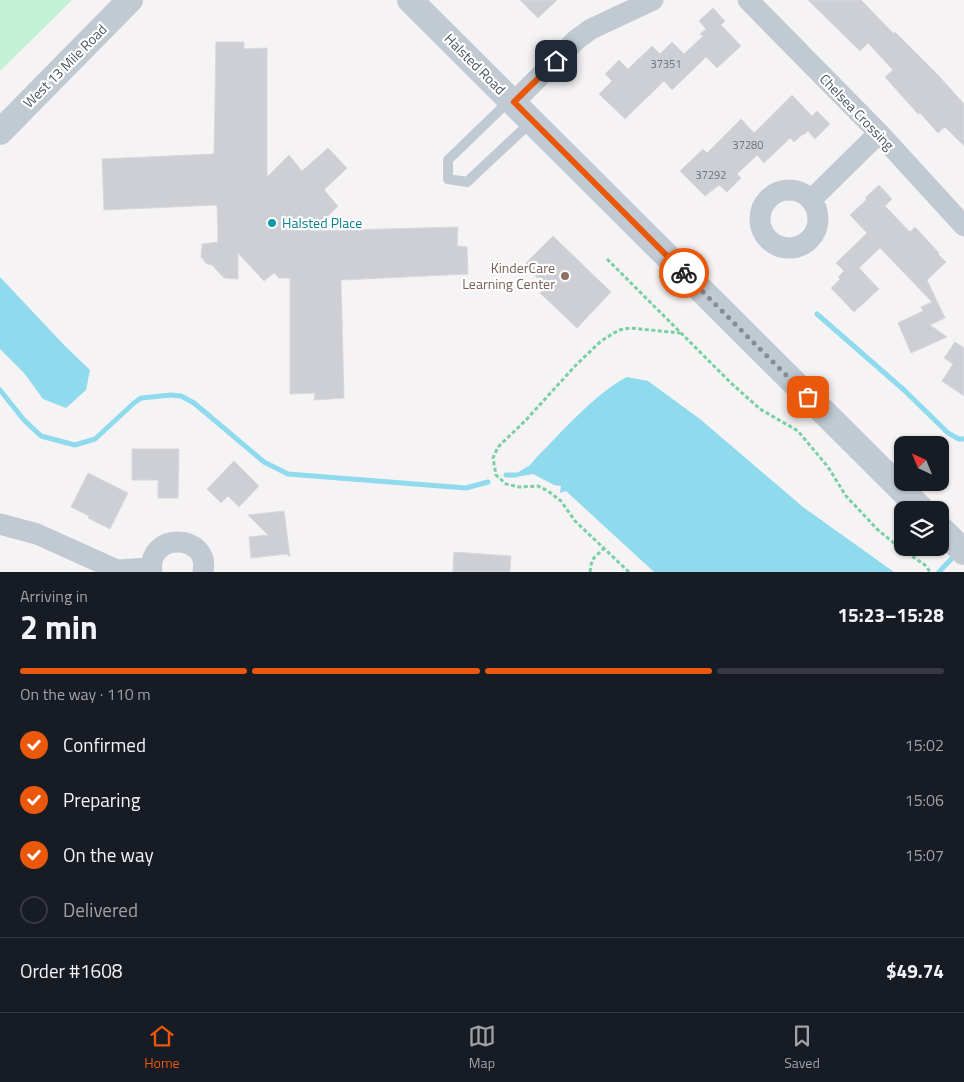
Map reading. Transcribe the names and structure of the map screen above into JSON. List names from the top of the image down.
{
  "streets": {
    "street": ["Halsted Road", "West 13 Mile Road", "Chelsea Crossing"]
  },
  "places": ["Halsted Place", "KinderCare Learning Center"],
  "house_numbers": ["37351", "37280", "37292"],
  "north": "top left",
  "page": {
    "heading": ["2 min", "Arriving in", "15:23–15:28"],
    "panel": ["Order #1608", "$49.74"],
    "bar": "On the way · 110 m",
    "list": [
      ["Confirmed", "15:02"],
      ["Preparing", "15:06"],
      ["On the way", "15:07"],
      "Delivered"
    ],
    "tabs": ["Home", "Map", "Saved"]
  }
}
